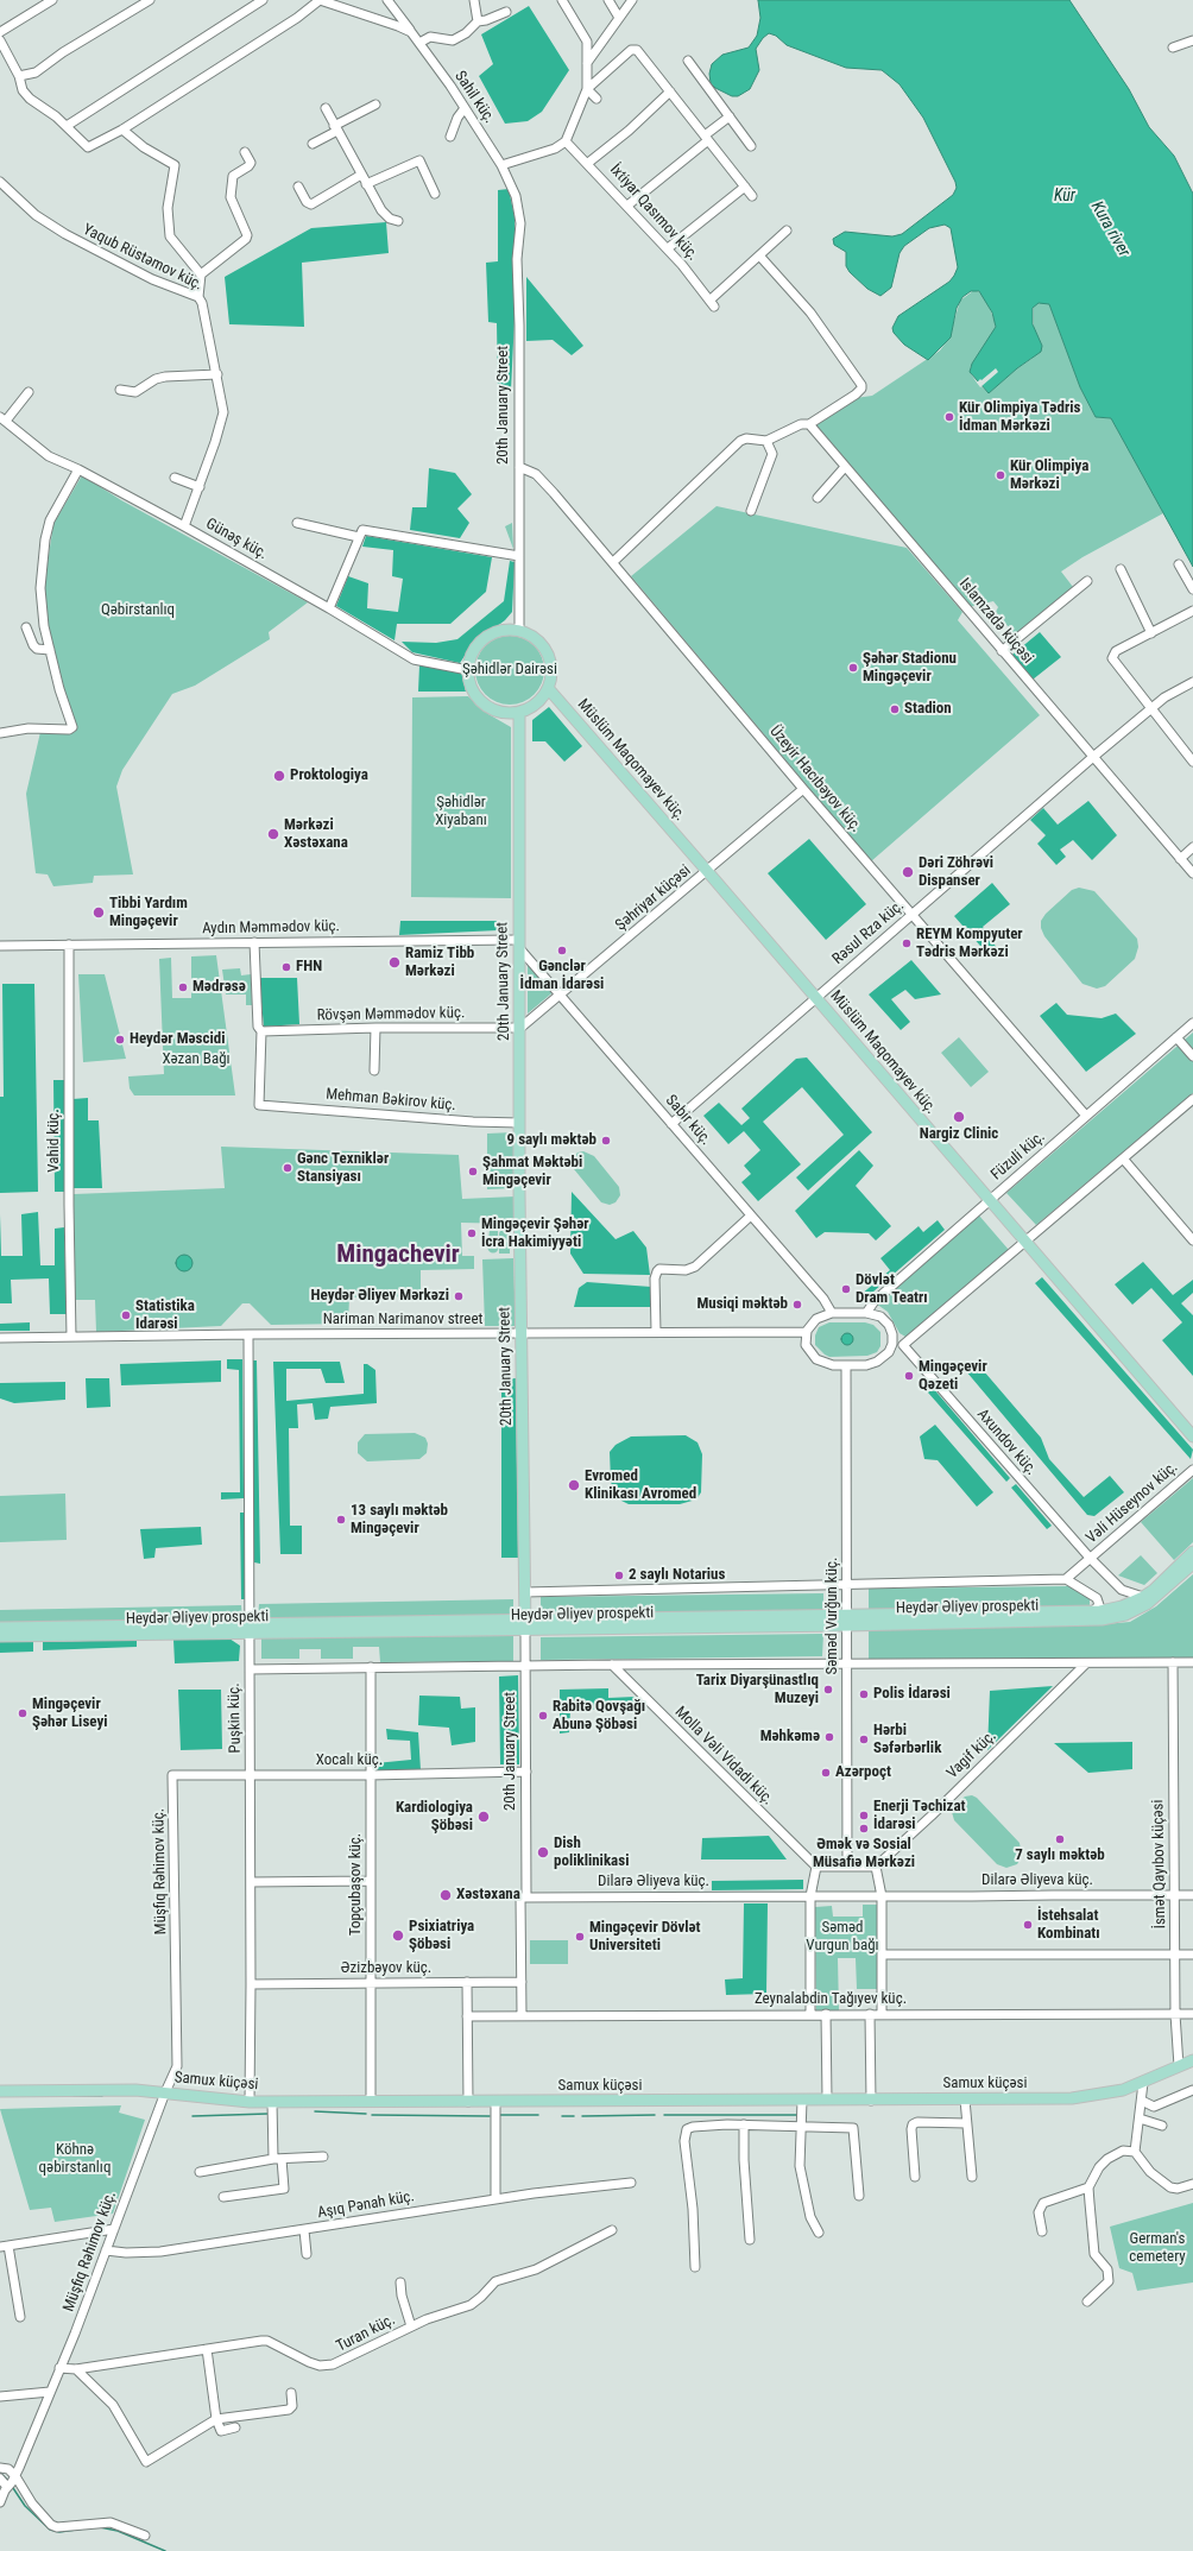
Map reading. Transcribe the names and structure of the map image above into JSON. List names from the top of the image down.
{
  "streets": {
    "main road": [
      "20th January Street",
      "Müslüm Maqomayev küç.",
      "Heydər Əliyev prospekti",
      "Samux küçəsi"
    ],
    "street": [
      "Sahil küç.",
      "İxtiyar Qasımov küç.",
      "Yaqub Rüstəmov küç.",
      "Günəş küç.",
      "Islamzadə küçəsi",
      "Üzeyir Hacıbəyov küç.",
      "Şəhriyar küçəsi",
      "Aydın Məmmədov küç.",
      "Rəsul Rza küç.",
      "Rövşən Məmmədov küç.",
      "Mehman Bəkirov küç.",
      "Sabir küç.",
      "Vahid küç.",
      "Füzuli küç.",
      "Nariman Narimanov street",
      "Axundov küç.",
      "Vəli Hüseynov küç.",
      "Səməd Vurğun küç.",
      "Puşkin küç.",
      "Vagif küç.",
      "Molla Vəli Vidadi küç.",
      "Xocalı küç.",
      "İsmət Qayıbov küçəsi",
      "Müşfiq Rəhimov küç.",
      "Dilarə Əliyeva küç.",
      "Topçubaşov küç.",
      "Əzizbəyov küç.",
      "Zeynalabdin Tağıyev küç.",
      "Aşıq Pənah küç.",
      "Turan küç."
    ]
  },
  "crossings": [
    ["Sahil küç.", "20th January Street"],
    ["Yaqub Rüstəmov küç.", "Günəş küç."],
    ["20th January Street", "Günəş küç."],
    ["20th January Street", "Müslüm Maqomayev küç."],
    ["20th January Street", "Üzeyir Hacıbəyov küç."],
    ["20th January Street", "Şəhriyar küçəsi"],
    ["20th January Street", "Aydın Məmmədov küç."],
    ["20th January Street", "Rövşən Məmmədov küç."],
    ["20th January Street", "Mehman Bəkirov küç."],
    ["20th January Street", "Sabir küç."],
    ["20th January Street", "Nariman Narimanov street"],
    ["20th January Street", "Heydər Əliyev prospekti"],
    ["20th January Street", "Xocalı küç."],
    ["20th January Street", "Dilarə Əliyeva küç."],
    ["20th January Street", "Əzizbəyov küç."],
    ["20th January Street", "Zeynalabdin Tağıyev küç."],
    ["Günəş küç.", "Müslüm Maqomayev küç."],
    ["Islamzadə küçəsi", "Rəsul Rza küç."],
    ["Müslüm Maqomayev küç.", "Şəhriyar küçəsi"],
    ["Müslüm Maqomayev küç.", "Rəsul Rza küç."],
    ["Müslüm Maqomayev küç.", "Füzuli küç."],
    ["Üzeyir Hacıbəyov küç.", "Şəhriyar küçəsi"],
    ["Üzeyir Hacıbəyov küç.", "Rəsul Rza küç."],
    ["Üzeyir Hacıbəyov küç.", "Füzuli küç."],
    ["Şəhriyar küçəsi", "Rövşən Məmmədov küç."],
    ["Şəhriyar küçəsi", "Sabir küç."],
    ["Aydın Məmmədov küç.", "Sabir küç."],
    ["Aydın Məmmədov küç.", "Vahid küç."],
    ["Rəsul Rza küç.", "Sabir küç."],
    ["Rövşən Məmmədov küç.", "Mehman Bəkirov küç."],
    ["Sabir küç.", "Füzuli küç."],
    ["Sabir küç.", "Nariman Narimanov street"],
    ["Sabir küç.", "Səməd Vurğun küç."],
    ["Vahid küç.", "Nariman Narimanov street"],
    ["Füzuli küç.", "Nariman Narimanov street"],
    ["Füzuli küç.", "Səməd Vurğun küç."],
    ["Nariman Narimanov street", "Səməd Vurğun küç."],
    ["Nariman Narimanov street", "Puşkin küç."],
    ["Axundov küç.", "Vəli Hüseynov küç."],
    ["Axundov küç.", "Heydər Əliyev prospekti"],
    ["Heydər Əliyev prospekti", "Səməd Vurğun küç."],
    ["Heydər Əliyev prospekti", "Puşkin küç."],
    ["Puşkin küç.", "Xocalı küç."],
    ["Puşkin küç.", "Əzizbəyov küç."],
    ["Puşkin küç.", "Samux küçəsi"],
    ["Xocalı küç.", "Müşfiq Rəhimov küç."],
    ["Xocalı küç.", "Topçubaşov küç."],
    ["İsmət Qayıbov küçəsi", "Dilarə Əliyeva küç."],
    ["İsmət Qayıbov küçəsi", "Zeynalabdin Tağıyev küç."],
    ["İsmət Qayıbov küçəsi", "Samux küçəsi"],
    ["Müşfiq Rəhimov küç.", "Samux küçəsi"],
    ["Müşfiq Rəhimov küç.", "Aşıq Pənah küç."],
    ["Müşfiq Rəhimov küç.", "Turan küç."],
    ["Topçubaşov küç.", "Əzizbəyov küç."],
    ["Topçubaşov küç.", "Samux küçəsi"]
  ],
  "districts": ["Mingachevir"],
  "water": ["Kür", "Kura river"],
  "parks": [
    "Qəbirstanlıq",
    "Şəhidlər Dairəsi",
    "Şəhidlər Xiyabanı",
    "Xəzan Bağı",
    "Səməd Vurgun bağı",
    "Köhnə qəbirstanlıq",
    "German's cemetery"
  ],
  "places": [
    "Kür Olimpiya Tədris İdman Mərkəzi",
    "Kür Olimpiya Mərkəzi",
    "Şəhər Stadionu Mingəçevir",
    "Stadion",
    "Proktologiya",
    "Mərkəzi Xəstəxana",
    "Dəri Zöhrəvi Dispanser",
    "Tibbi Yardım Mingəçevir",
    "REYM Kompyuter Tədris Mərkəzi",
    "Gənclər İdman İdarəsi",
    "Ramiz Tibb Mərkəzi",
    "FHN",
    "Mədrəsə",
    "Heydər Məscidi",
    "Nargiz Clinic",
    "9 saylı məktəb",
    "Gənc Texniklər Stansiyası",
    "Şahmat Məktəbi Mingəçevir",
    "Mingəçevir Şəhər İcra Hakimiyyəti",
    "Dövlət Dram Teatrı",
    "Heydər Əliyev Mərkəzi",
    "Musiqi məktəb",
    "Statistika Idarəsi",
    "Mingəçevir Qəzeti",
    "Evromed Klinikası Avromed",
    "13 saylı məktəb Mingəçevir",
    "2 saylı Notarius",
    "Tarix Diyarşünastlıq Muzeyi",
    "Polis İdarəsi",
    "Mingəçevir Şəhər Liseyi",
    "Rabitə Qovşağı Abunə Şöbəsi",
    "Məhkəmə",
    "Hərbi Səfərbərlik",
    "Azərpoçt",
    "Enerji Təchizat İdarəsi",
    "Kardiologiya Şöbəsi",
    "Əmək və Sosial Müsafiə Mərkəzi",
    "7 saylı məktəb",
    "Dish poliklinikasi",
    "Xəstəxana",
    "İstehsalat Kombinatı",
    "Psixiatriya Şöbəsi",
    "Mingəçevir Dövlət Universiteti"
  ]
}
